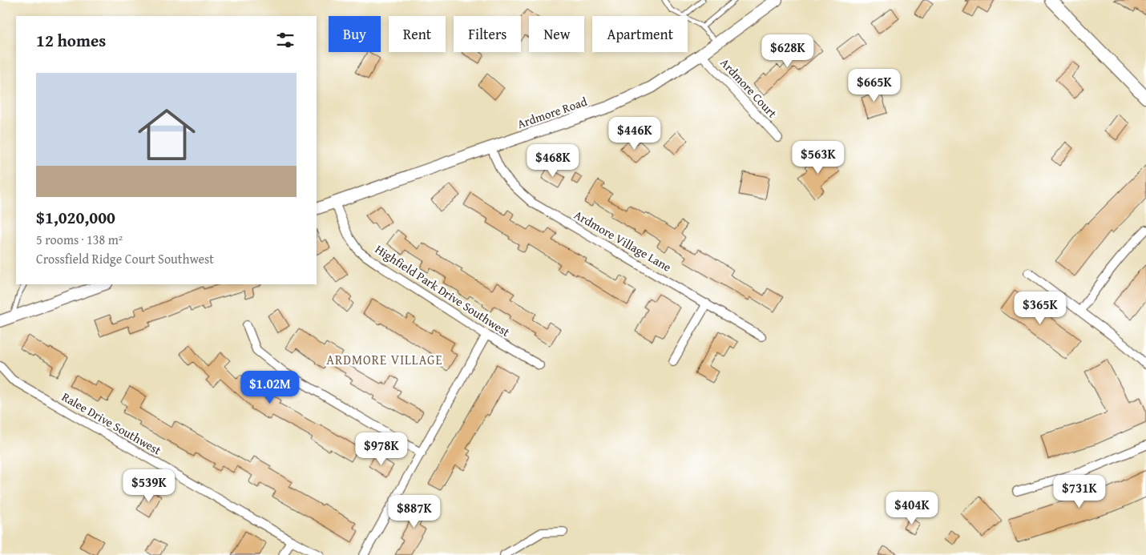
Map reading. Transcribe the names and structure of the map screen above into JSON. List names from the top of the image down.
{
  "streets": {
    "street": [
      "Ardmore Court",
      "Ardmore Road",
      "Ardmore Village Lane",
      "Highfield Park Drive Southwest",
      "Ralee Drive Southwest"
    ]
  },
  "crossings": [
    ["Ardmore Court", "Ardmore Road"],
    ["Ardmore Road", "Ardmore Village Lane"],
    ["Ardmore Road", "Highfield Park Drive Southwest"]
  ],
  "districts": ["ARDMORE VILLAGE"],
  "page": {
    "chip": [
      "Buy",
      "Rent",
      "Filters",
      "New",
      "Apartment"
    ],
    "heading": "12 homes",
    "price": [
      "$628K",
      "$665K",
      "$446K",
      "$563K",
      "$468K",
      "$365K",
      "$1.02M",
      "$978K",
      "$539K",
      "$731K",
      "$404K",
      "$887K"
    ],
    "list": [
      {
        "name": "$1,020,000",
        "note": "5 rooms · 138 m² · Crossfield Ridge Court Southwest"
      }
    ]
  }
}
